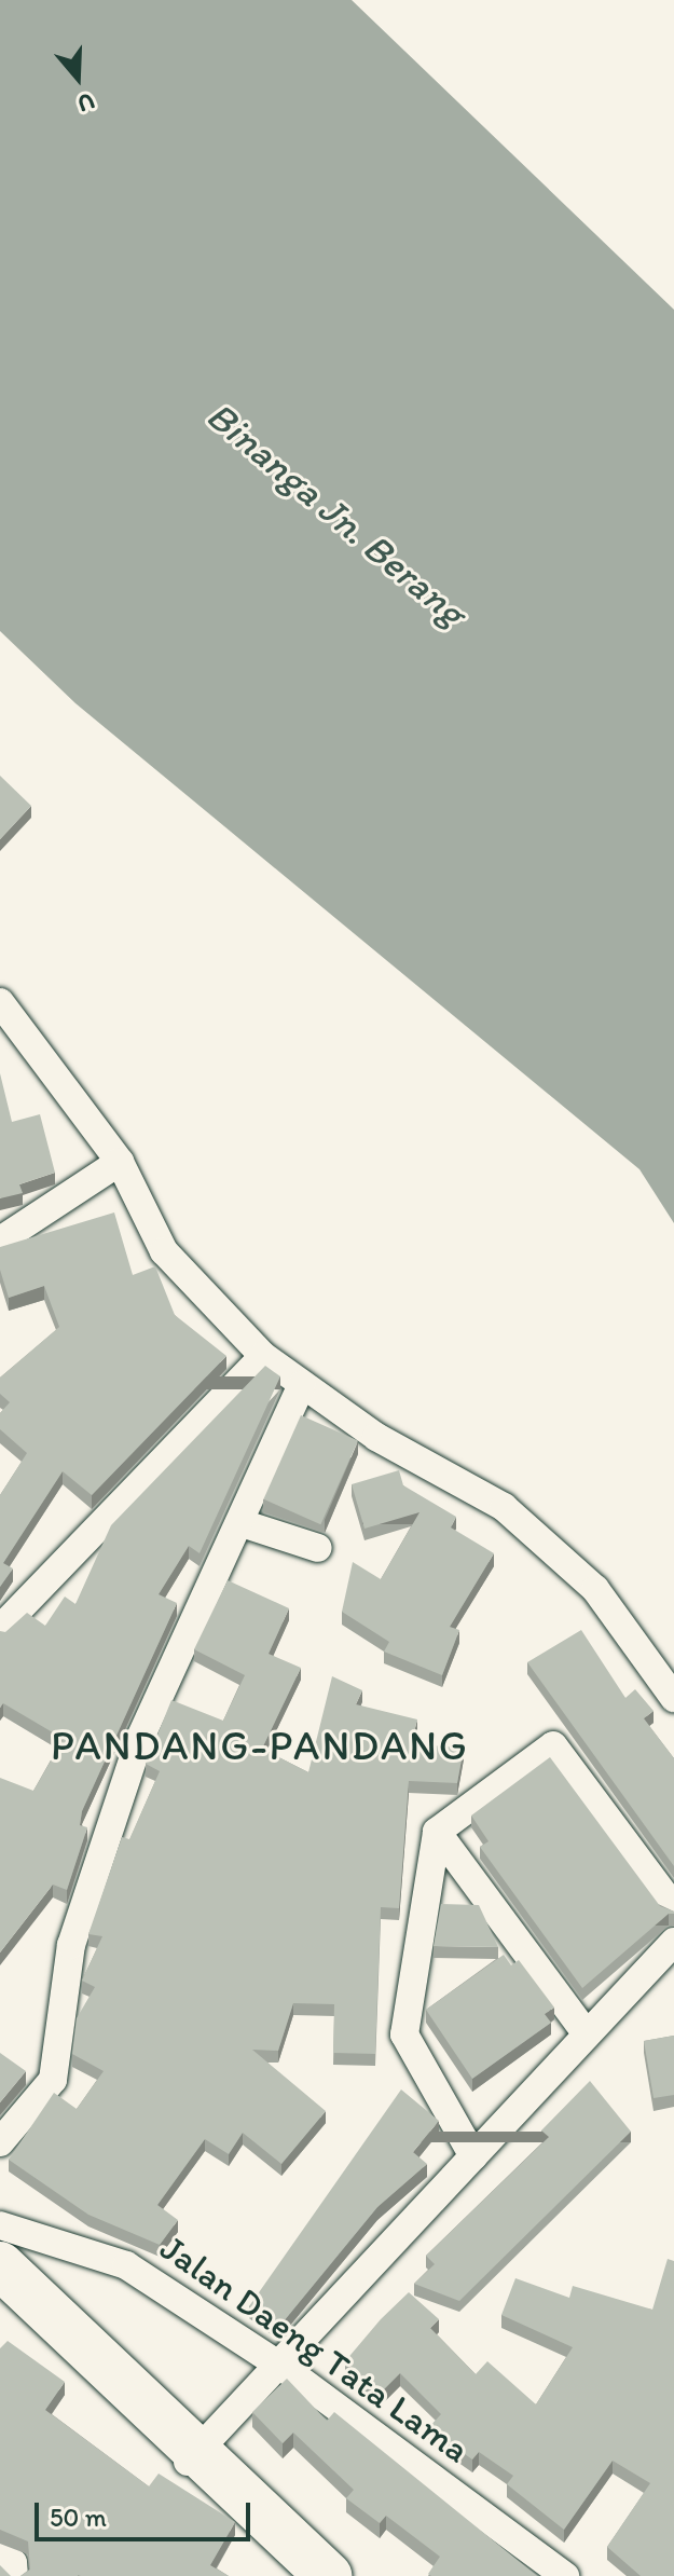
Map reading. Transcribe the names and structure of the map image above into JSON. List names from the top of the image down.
{
  "streets": {
    "street": ["Jalan Daeng Tata Lama"]
  },
  "districts": ["PANDANG-PANDANG"],
  "water": ["Binanga Jn. Berang"],
  "scale_bar": "50 m",
  "north": "bottom"
}
